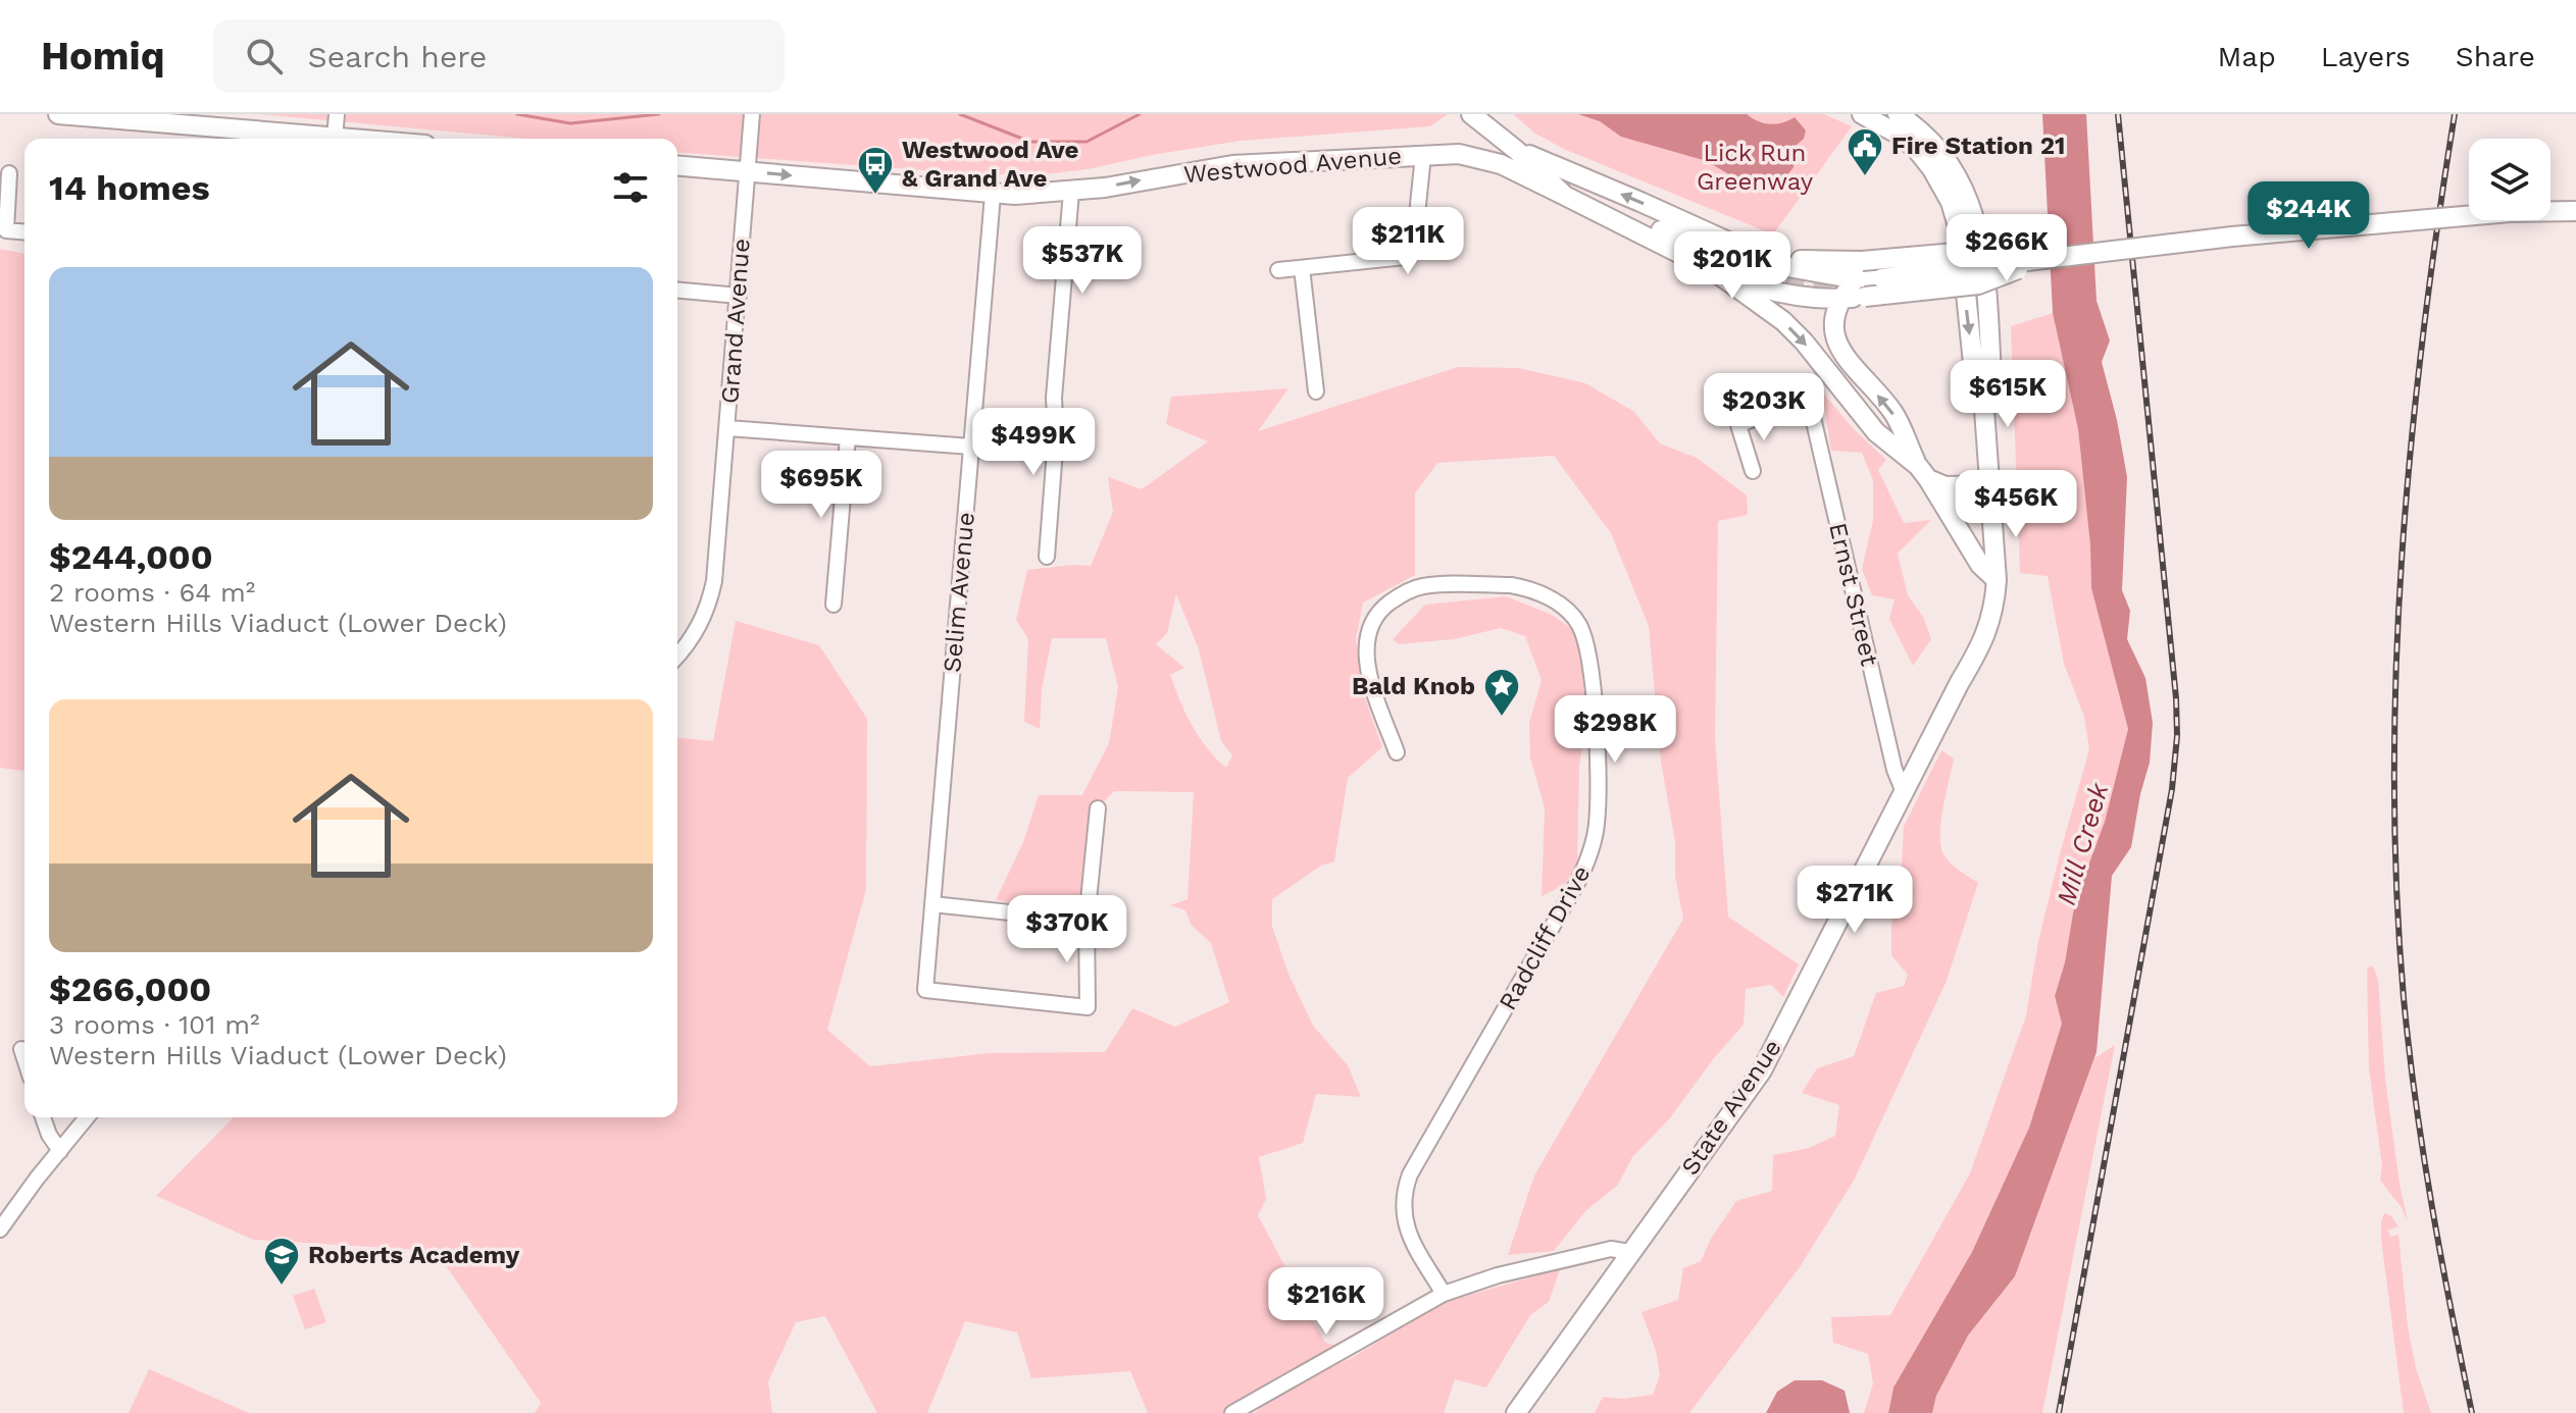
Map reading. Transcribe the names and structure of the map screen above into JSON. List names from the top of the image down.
{
  "streets": {
    "main road": ["Westwood Avenue", "State Avenue"],
    "street": [
      "Grand Avenue",
      "Selim Avenue",
      "Ernst Street",
      "Radcliff Drive"
    ]
  },
  "crossings": [
    ["Westwood Avenue", "Grand Avenue"],
    ["Westwood Avenue", "Selim Avenue"],
    ["Ernst Street", "State Avenue"]
  ],
  "one_way": ["Westwood Avenue"],
  "water": ["Mill Creek"],
  "parks": ["Lick Run Greenway"],
  "places": {
    "public building": ["Fire Station 21"],
    "bus stop": ["Westwood Ave & Grand Ave"],
    "place": ["Bald Knob"],
    "school or university": ["Roberts Academy"]
  },
  "page": {
    "header": "Homiq",
    "search": "Search here",
    "nav": ["Map", "Layers", "Share"],
    "heading": "14 homes",
    "price": [
      "$244K",
      "$211K",
      "$266K",
      "$537K",
      "$201K",
      "$615K",
      "$203K",
      "$499K",
      "$695K",
      "$456K",
      "$298K",
      "$271K",
      "$370K",
      "$216K"
    ],
    "list": [
      {
        "name": "$244,000",
        "note": "2 rooms · 64 m² · Western Hills Viaduct (Lower Deck)"
      },
      {
        "name": "$266,000",
        "note": "3 rooms · 101 m² · Western Hills Viaduct (Lower Deck)"
      }
    ]
  }
}
